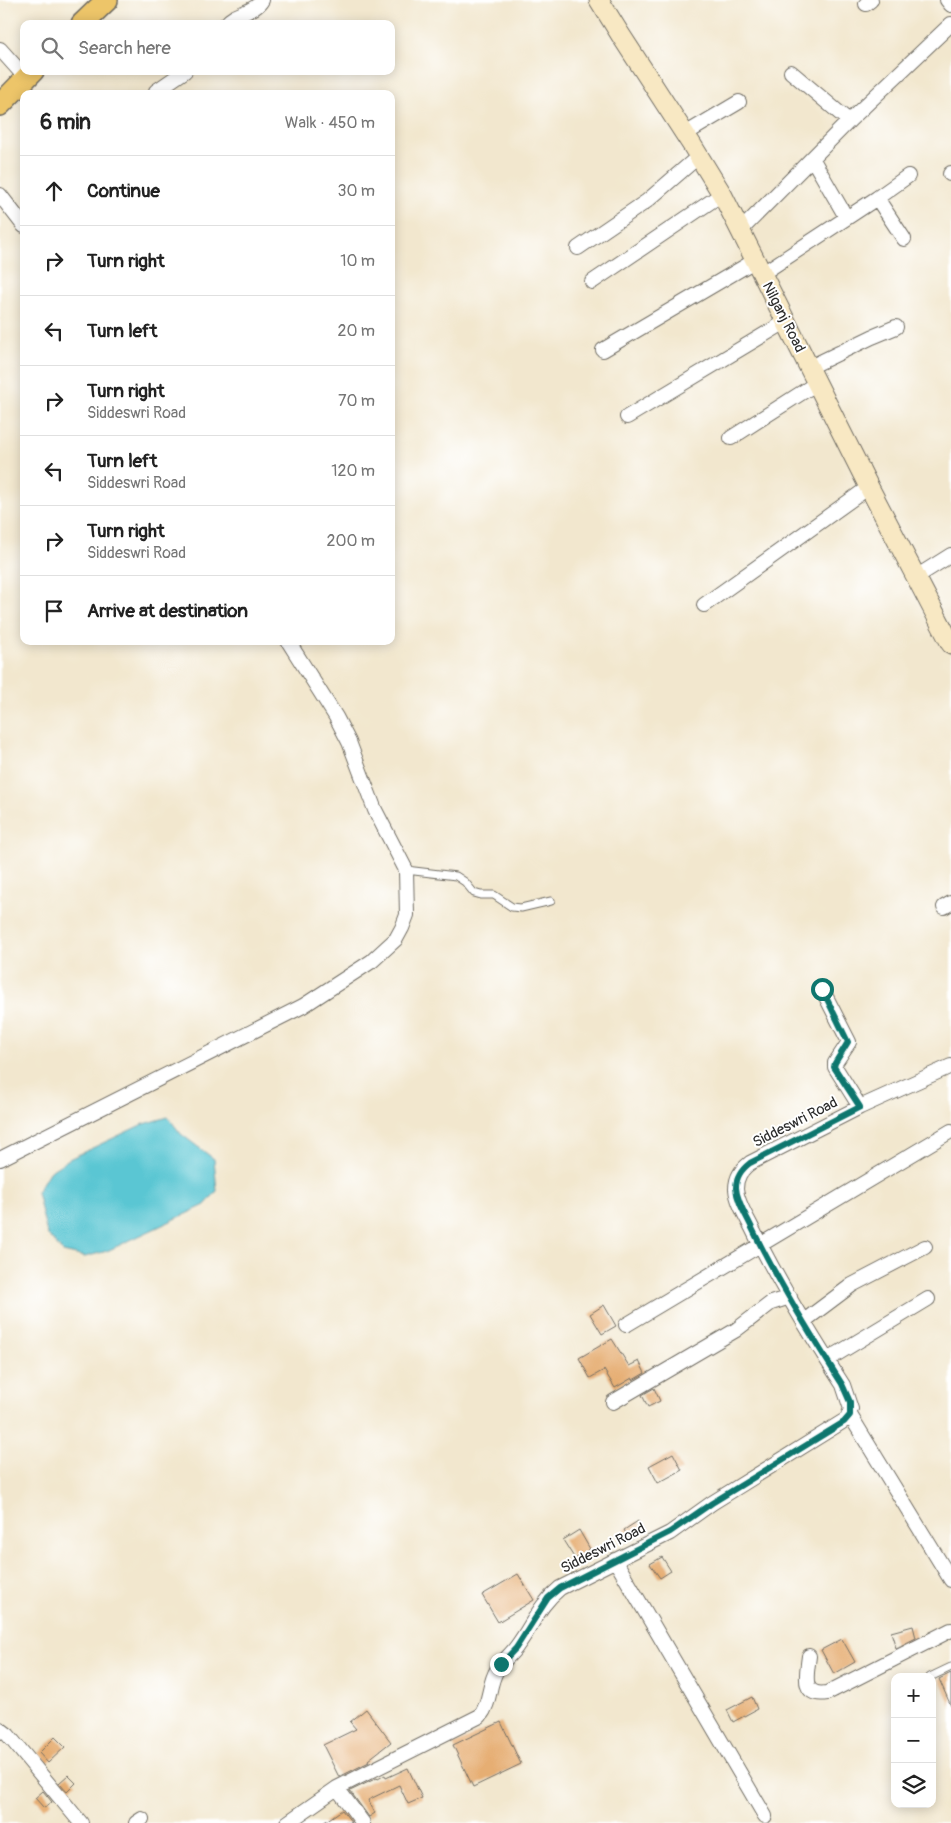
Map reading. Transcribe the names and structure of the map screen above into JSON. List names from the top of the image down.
{
  "streets": {
    "street": ["Nilganj Road", "Siddeswri Road"]
  },
  "page": {
    "search": "Search here",
    "heading": ["6 min", "Walk · 450 m"],
    "list": [
      ["Continue", "30 m"],
      ["Turn right", "10 m"],
      ["Turn left", "20 m"],
      ["Turn right", "Siddeswri Road", "70 m"],
      ["Turn left", "Siddeswri Road", "120 m"],
      ["Turn right", "Siddeswri Road", "200 m"],
      "Arrive at destination"
    ],
    "map_buttons": ["+", "−"]
  }
}
